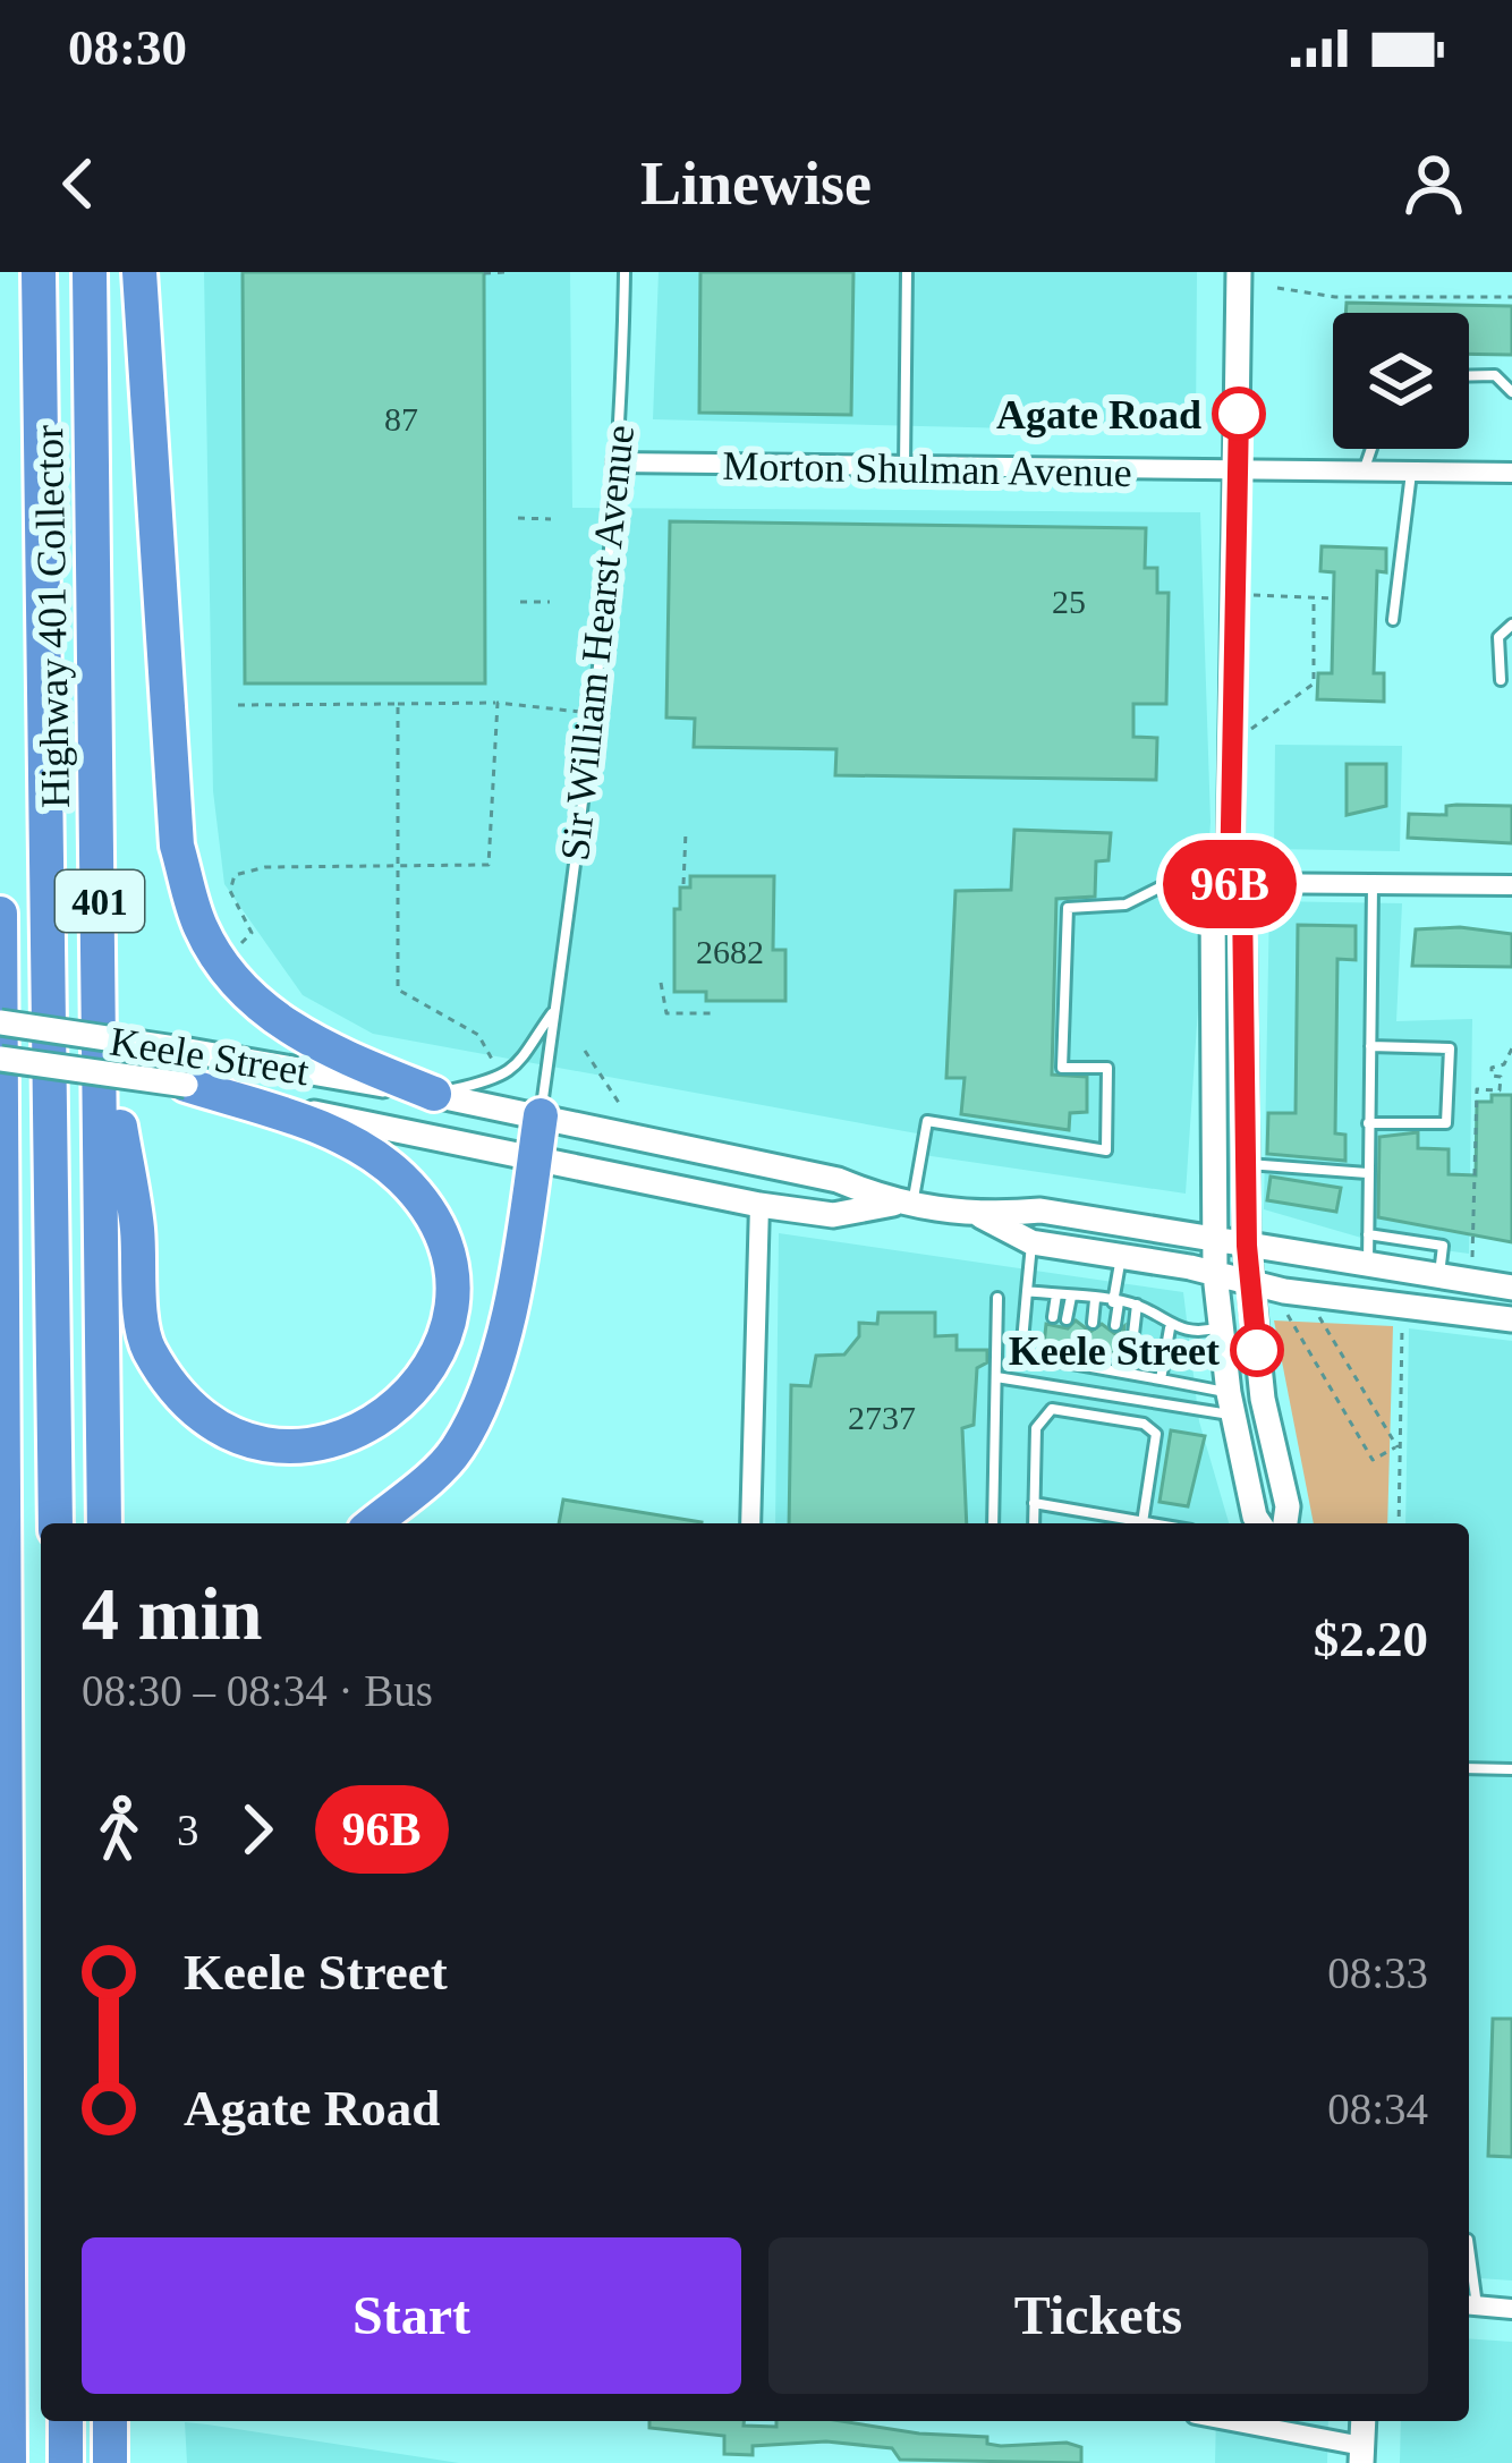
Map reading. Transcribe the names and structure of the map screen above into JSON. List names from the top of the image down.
{
  "streets": {
    "highway": ["Highway 401 Collector", "401"],
    "main road": ["Keele Street"],
    "street": ["Morton Shulman Avenue"],
    "lane": ["Sir William Hearst Avenue"]
  },
  "crossings": [
    ["Morton Shulman Avenue", "Sir William Hearst Avenue"],
    ["Sir William Hearst Avenue", "Keele Street"]
  ],
  "places": ["Agate Road", "Keele Street"],
  "lines": ["bus line 96B"],
  "house_numbers": [
    "87",
    "25",
    "2682",
    "2737"
  ],
  "page": {
    "status": "08:30",
    "header": "Linewise",
    "on_map": "96B",
    "heading": ["4 min", "08:30 – 08:34 · Bus", "$2.20"],
    "legs": ["3", "96B"],
    "list": [
      {
        "name": "Keele Street",
        "value": "08:33"
      },
      {
        "name": "Agate Road",
        "value": "08:34"
      }
    ],
    "buttons": ["Start", "Tickets"]
  }
}
